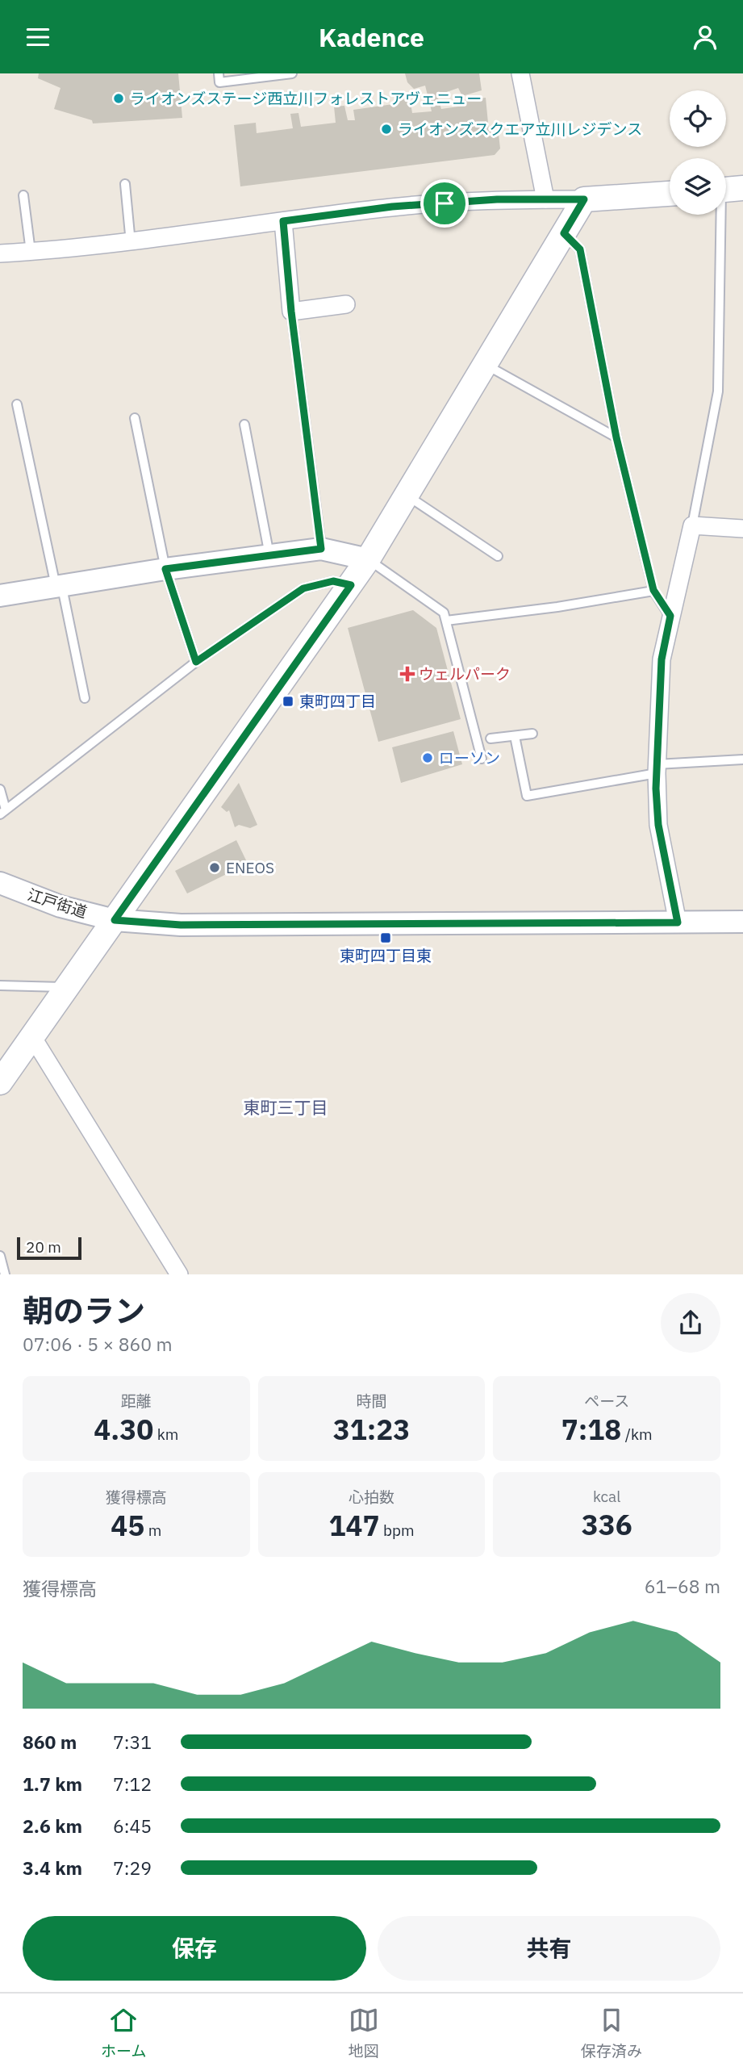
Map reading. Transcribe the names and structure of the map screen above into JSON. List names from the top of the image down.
{
  "streets": {
    "street": ["江戸街道"]
  },
  "districts": ["東町三丁目"],
  "places": {
    "other": [
      "ライオンズステージ西立川フォレストアヴェニュー",
      "ライオンズスクエア立川レジデンス",
      "ローソン",
      "ENEOS"
    ],
    "health": ["ウェルパーク"],
    "transit": ["東町四丁目", "東町四丁目東"]
  },
  "scale_bar": "20 m",
  "page": {
    "header": "Kadence",
    "scale": "20 m",
    "heading": ["朝のラン", "07:06 · 5 × 860 m"],
    "stats": [
      ["距離", "4.30 km"],
      ["時間", "31:23"],
      ["ペース", "7:18 /km"],
      ["獲得標高", "45 m"],
      ["心拍数", "147 bpm"],
      ["kcal", "336"]
    ],
    "chart": ["獲得標高", "61–68 m"],
    "list": [
      {
        "name": "860 m",
        "note": "7:31"
      },
      {
        "name": "1.7 km",
        "note": "7:12"
      },
      {
        "name": "2.6 km",
        "note": "6:45"
      },
      {
        "name": "3.4 km",
        "note": "7:29"
      }
    ],
    "buttons": ["保存", "共有"],
    "tabs": ["ホーム", "地図", "保存済み"]
  }
}
